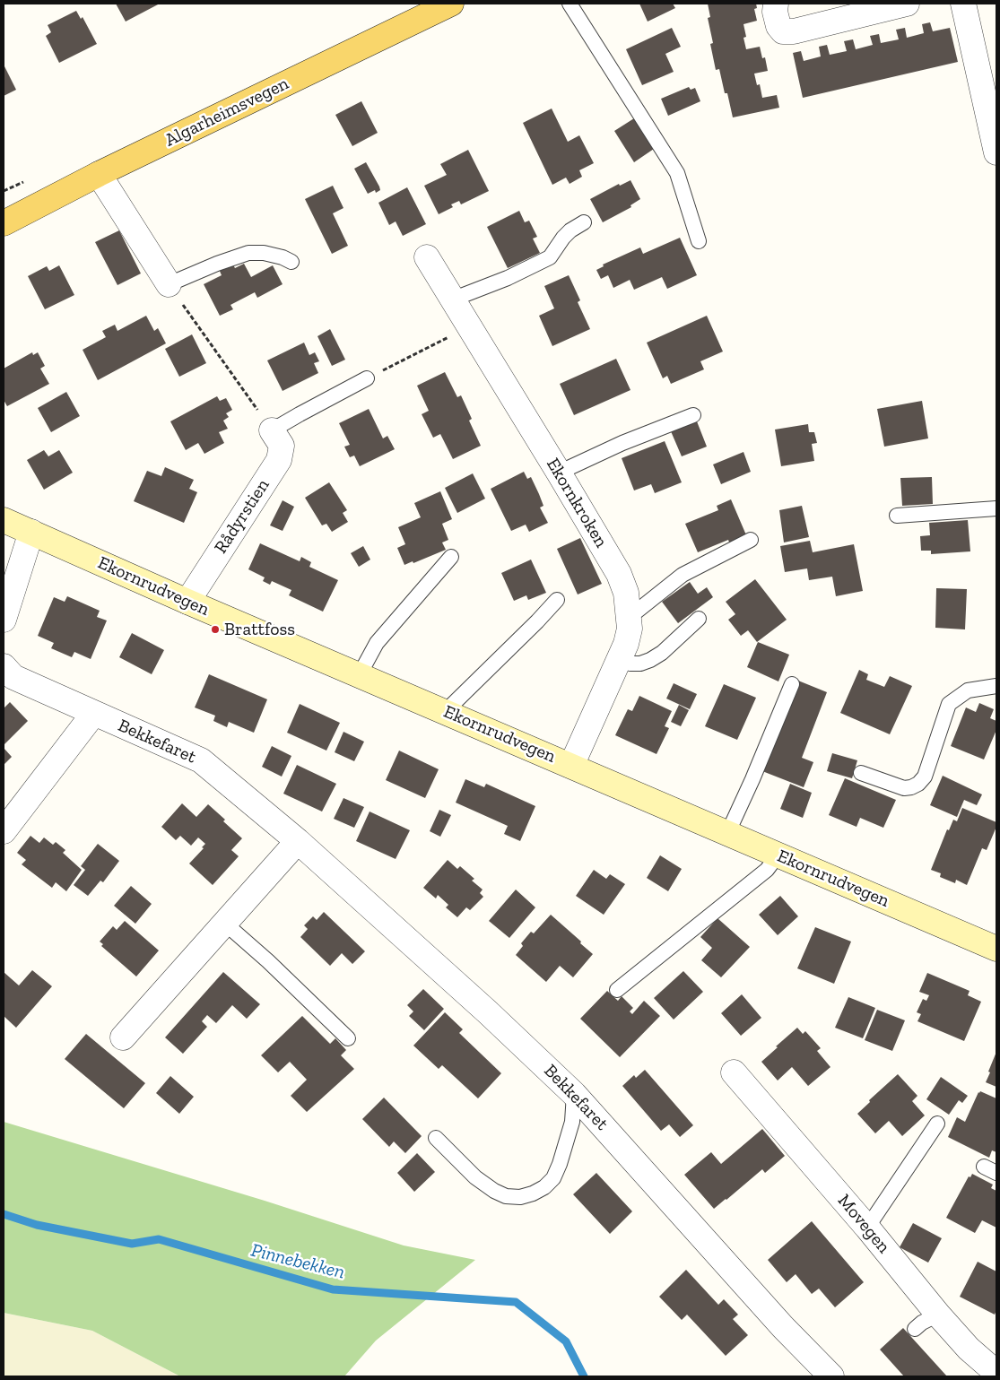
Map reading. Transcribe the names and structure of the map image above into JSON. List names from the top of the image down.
{
  "streets": {
    "main road": ["Algarheimsvegen", "Ekornrudvegen"],
    "street": [
      "Ekornkroken",
      "Rådyrstien",
      "Bekkefaret",
      "Movegen"
    ]
  },
  "crossings": [
    ["Ekornkroken", "Ekornrudvegen"],
    ["Rådyrstien", "Ekornrudvegen"]
  ],
  "water": ["Pinnebekken"],
  "places": ["Brattfoss"]
}
